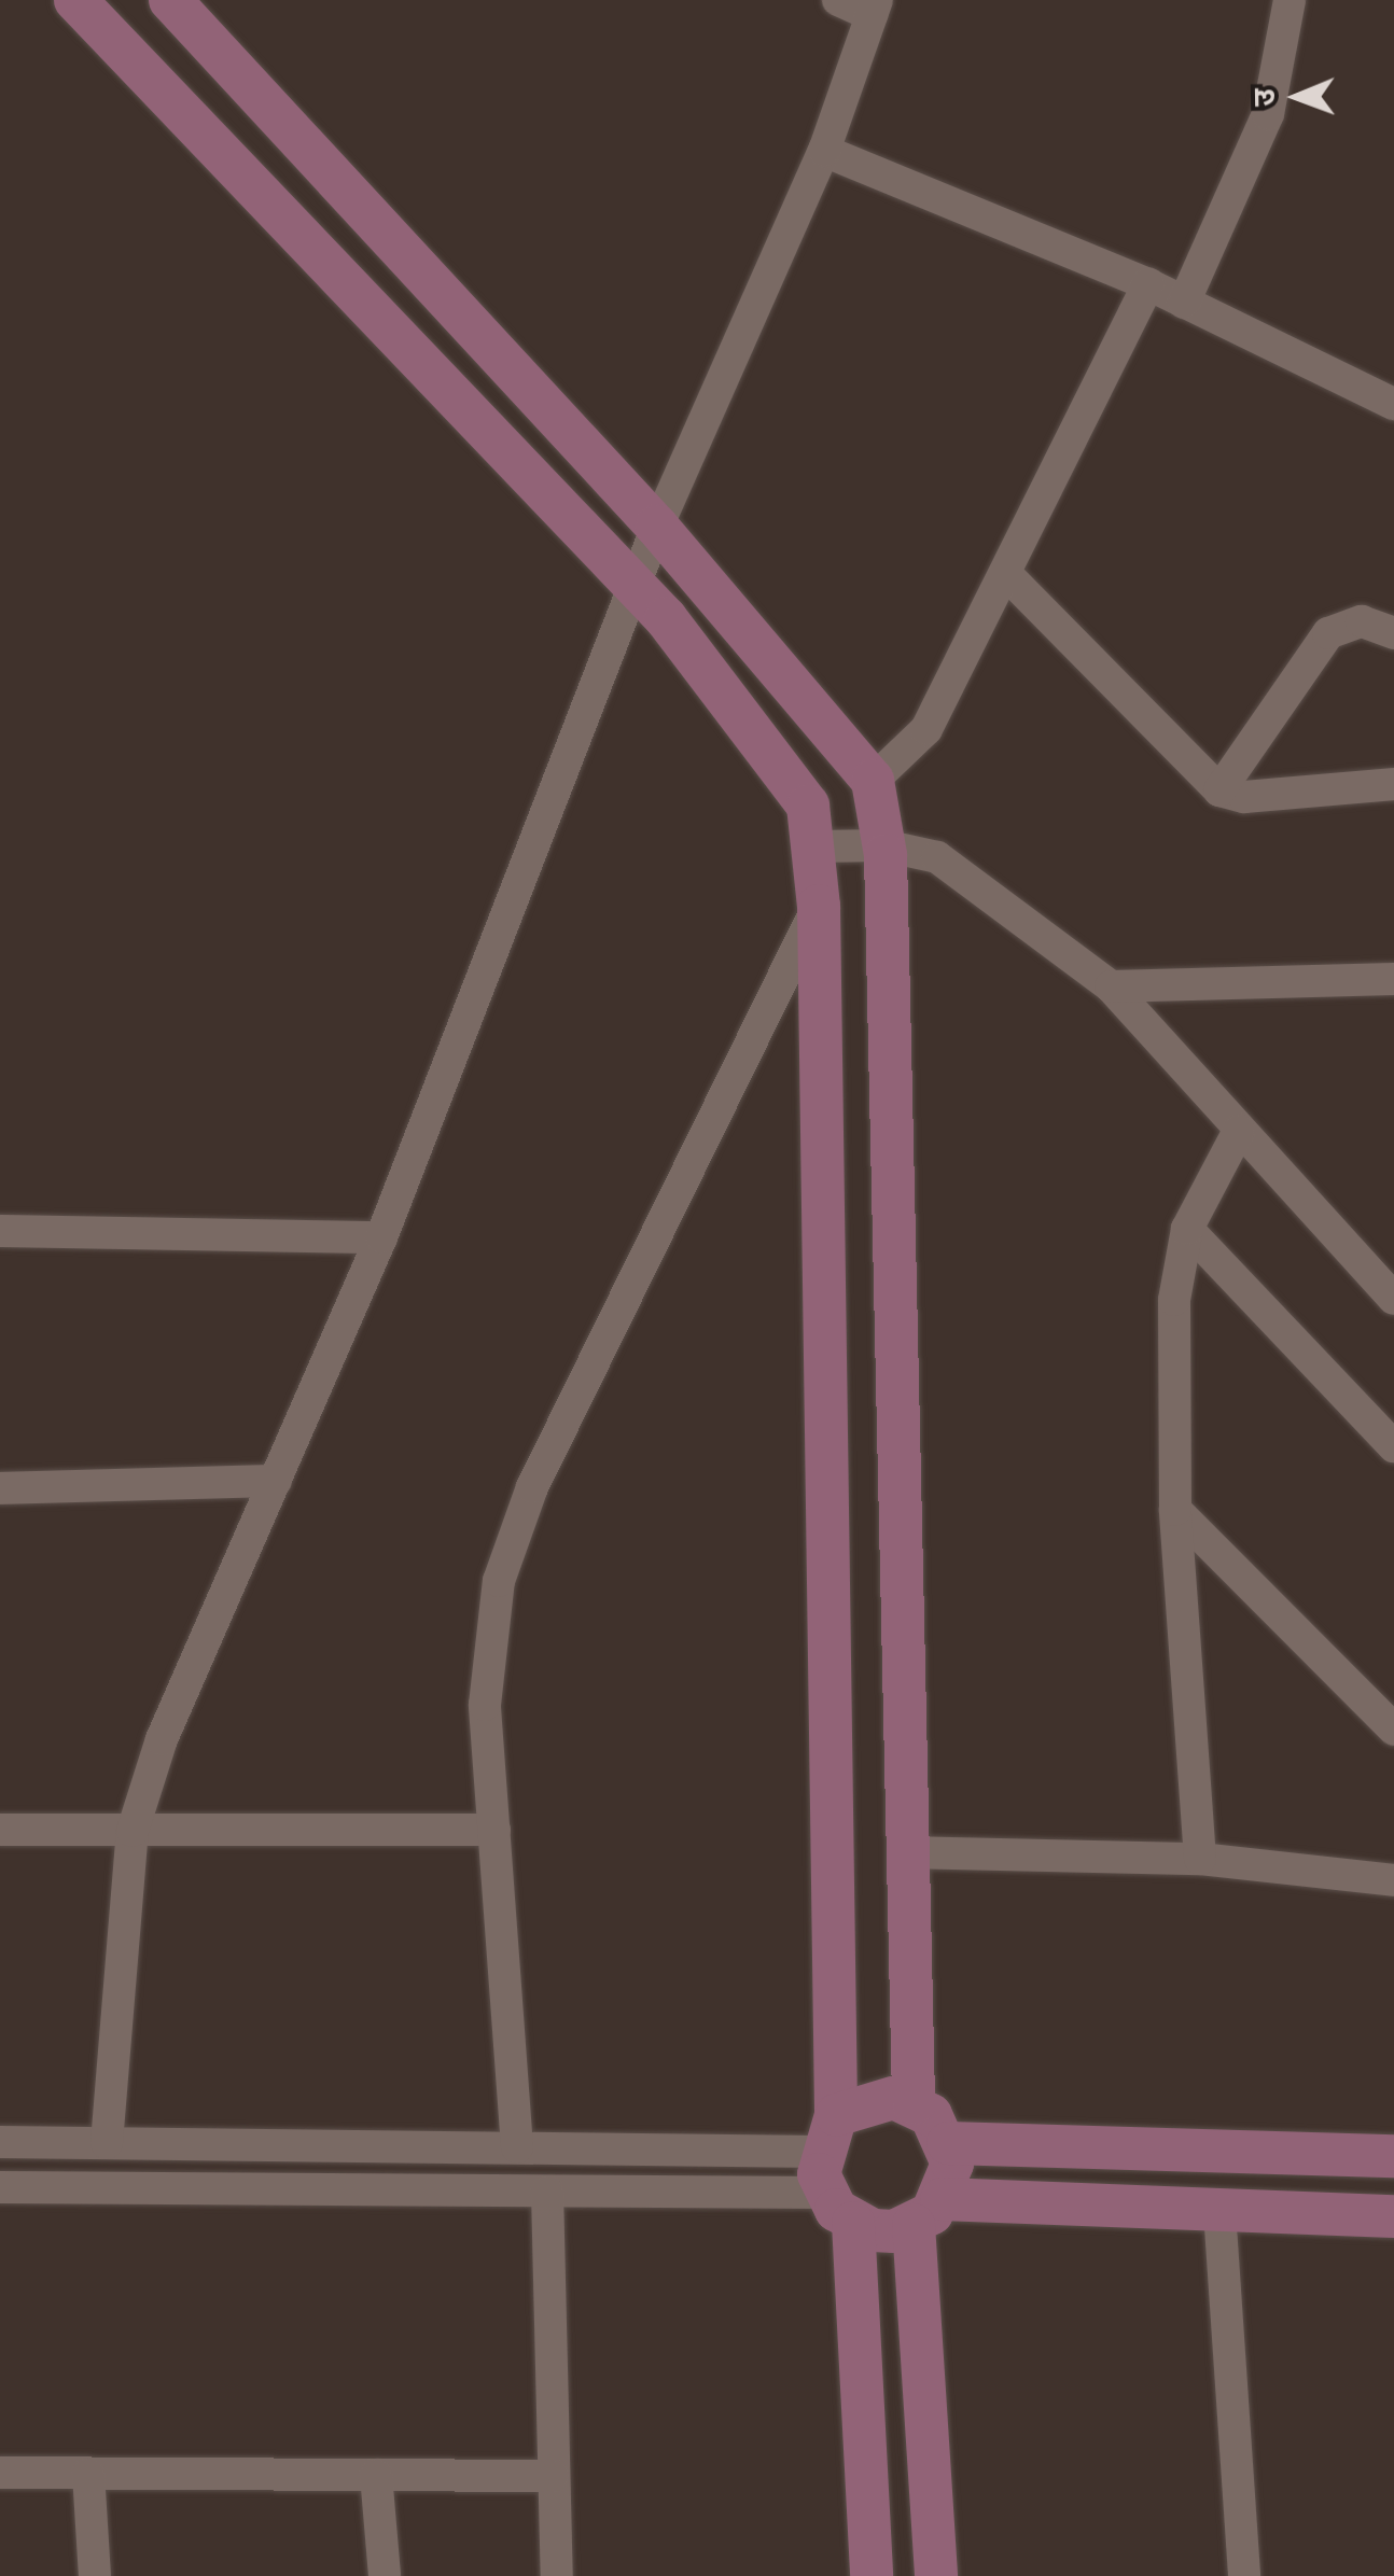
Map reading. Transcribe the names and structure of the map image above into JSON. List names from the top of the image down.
{
  "north": "left"
}
